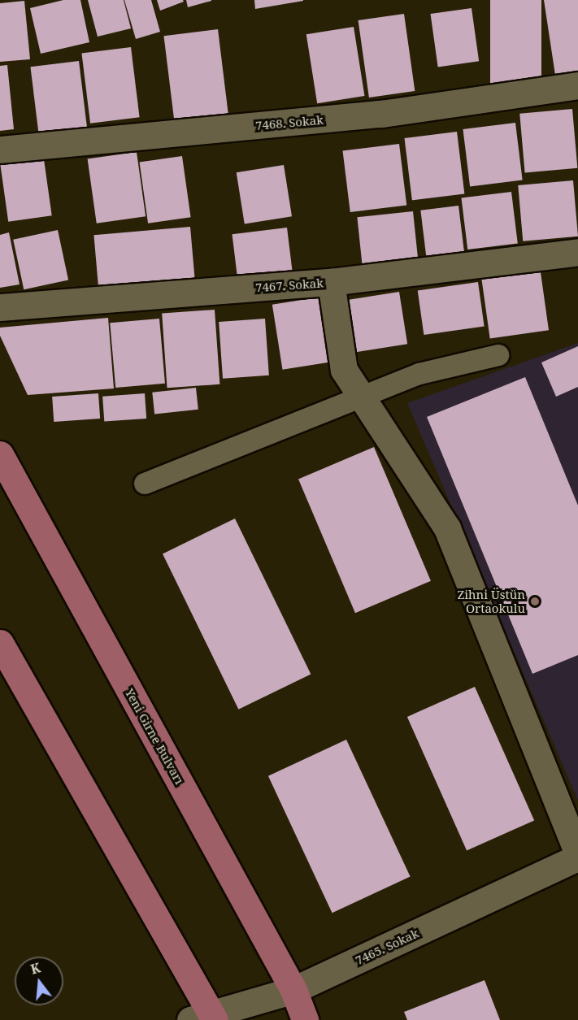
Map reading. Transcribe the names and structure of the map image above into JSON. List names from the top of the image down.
{
  "streets": {
    "main road": ["Yeni Girne Bulvarı"],
    "street": ["7468. Sokak", "7467. Sokak", "7465. Sokak"]
  },
  "crossings": [
    ["Yeni Girne Bulvarı", "7465. Sokak"]
  ],
  "places": ["Zihni Üstün Ortaokulu"],
  "north": "top"
}
